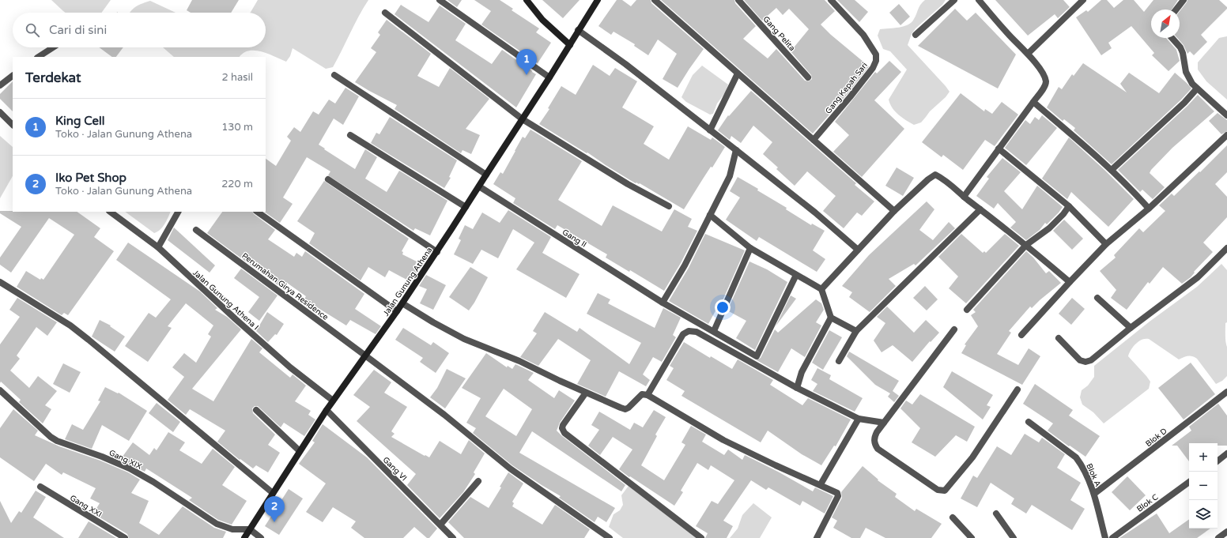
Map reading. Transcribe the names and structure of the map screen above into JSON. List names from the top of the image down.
{
  "streets": {
    "street": [
      "Gang Pelita",
      "Gang Kepah Sari",
      "Gang II",
      "Jalan Gunung Athena",
      "Perumahan Girya Residence",
      "Jalan Gunung Athena I",
      "Blok D",
      "Gang XIX",
      "Gang VI",
      "Blok A",
      "Blok C",
      "Gang XXI"
    ]
  },
  "crossings": [
    ["Gang II", "Jalan Gunung Athena"],
    ["Jalan Gunung Athena", "Perumahan Girya Residence"],
    ["Jalan Gunung Athena", "Jalan Gunung Athena I"],
    ["Jalan Gunung Athena", "Gang XIX"],
    ["Jalan Gunung Athena", "Gang VI"],
    ["Blok D", "Blok A"]
  ],
  "north": "top right",
  "page": {
    "search": "Cari di sini",
    "pins": ["1", "2"],
    "heading": ["Terdekat", "2 hasil"],
    "list": [
      {
        "mark": "1",
        "name": "King Cell",
        "note": "Toko · Jalan Gunung Athena",
        "value": "130 m"
      },
      {
        "mark": "2",
        "name": "Iko Pet Shop",
        "note": "Toko · Jalan Gunung Athena",
        "value": "220 m"
      }
    ],
    "map_buttons": ["+", "−"]
  }
}
